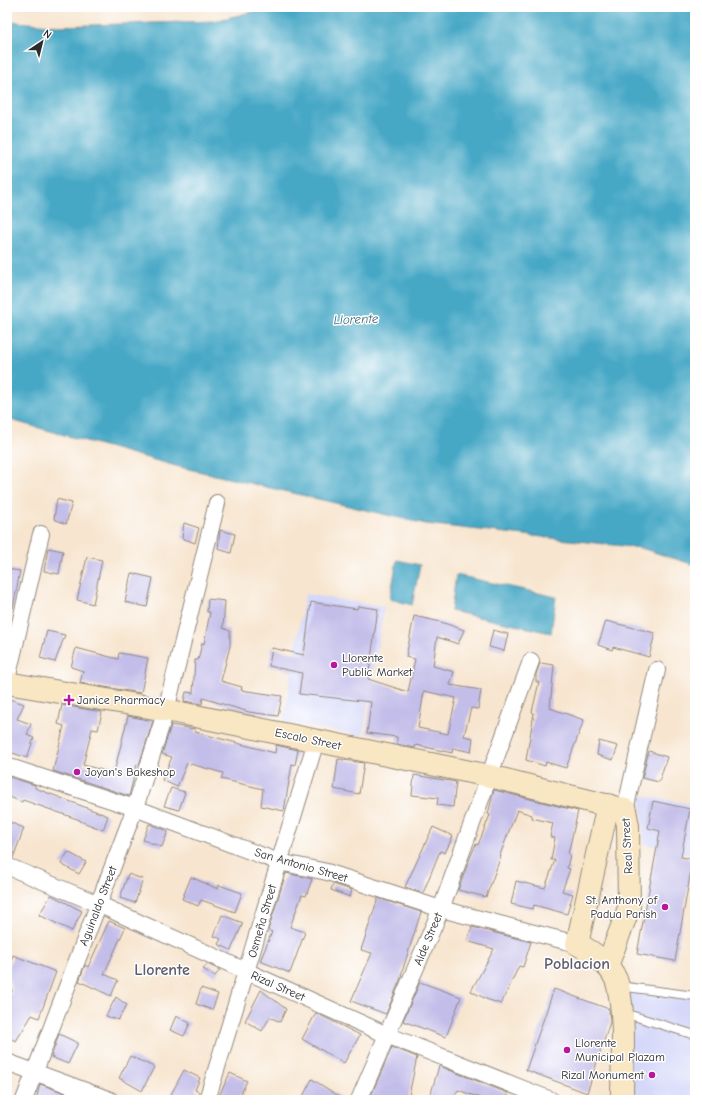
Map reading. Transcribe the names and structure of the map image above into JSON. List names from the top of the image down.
{
  "streets": {
    "street": [
      "Escalo Street",
      "Real Street",
      "San Antonio Street",
      "Aguinaldo Street",
      "Osmeña Street",
      "Alde Street",
      "Rizal Street"
    ]
  },
  "crossings": [
    ["Escalo Street", "Real Street"],
    ["Escalo Street", "Aguinaldo Street"],
    ["Escalo Street", "Osmeña Street"],
    ["Escalo Street", "Alde Street"],
    ["Real Street", "San Antonio Street"],
    ["San Antonio Street", "Aguinaldo Street"],
    ["San Antonio Street", "Osmeña Street"],
    ["San Antonio Street", "Alde Street"],
    ["Aguinaldo Street", "Rizal Street"],
    ["Osmeña Street", "Rizal Street"],
    ["Alde Street", "Rizal Street"]
  ],
  "districts": ["Poblacion", "Llorente"],
  "water": ["Llorente"],
  "places": {
    "other": [
      "Llorente Public Market",
      "Joyan's Bakeshop",
      "St. Anthony of Padua Parish",
      "Llorente Municipal Plazam",
      "Rizal Monument"
    ],
    "health": ["Janice Pharmacy"]
  },
  "north": "top right"
}
